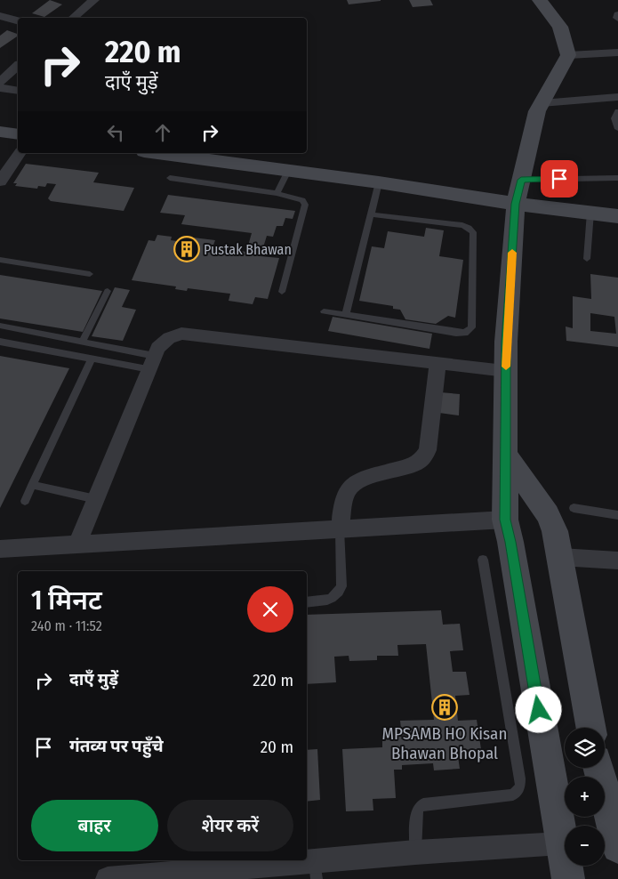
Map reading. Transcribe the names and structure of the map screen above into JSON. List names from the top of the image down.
{
  "places": {
    "building": ["Pustak Bhawan", "MPSAMB HO Kisan Bhawan Bhopal"]
  },
  "page": {
    "turn": ["220 m", "दाएँ मुड़ें"],
    "heading": ["1 मिनट", "240 m · 11:52"],
    "list": [
      {
        "name": "दाएँ मुड़ें",
        "value": "220 m"
      },
      {
        "name": "गंतव्य पर पहुँचे",
        "value": "20 m"
      }
    ],
    "map_buttons": ["+", "−"],
    "buttons": ["बाहर", "शेयर करें"]
  }
}
